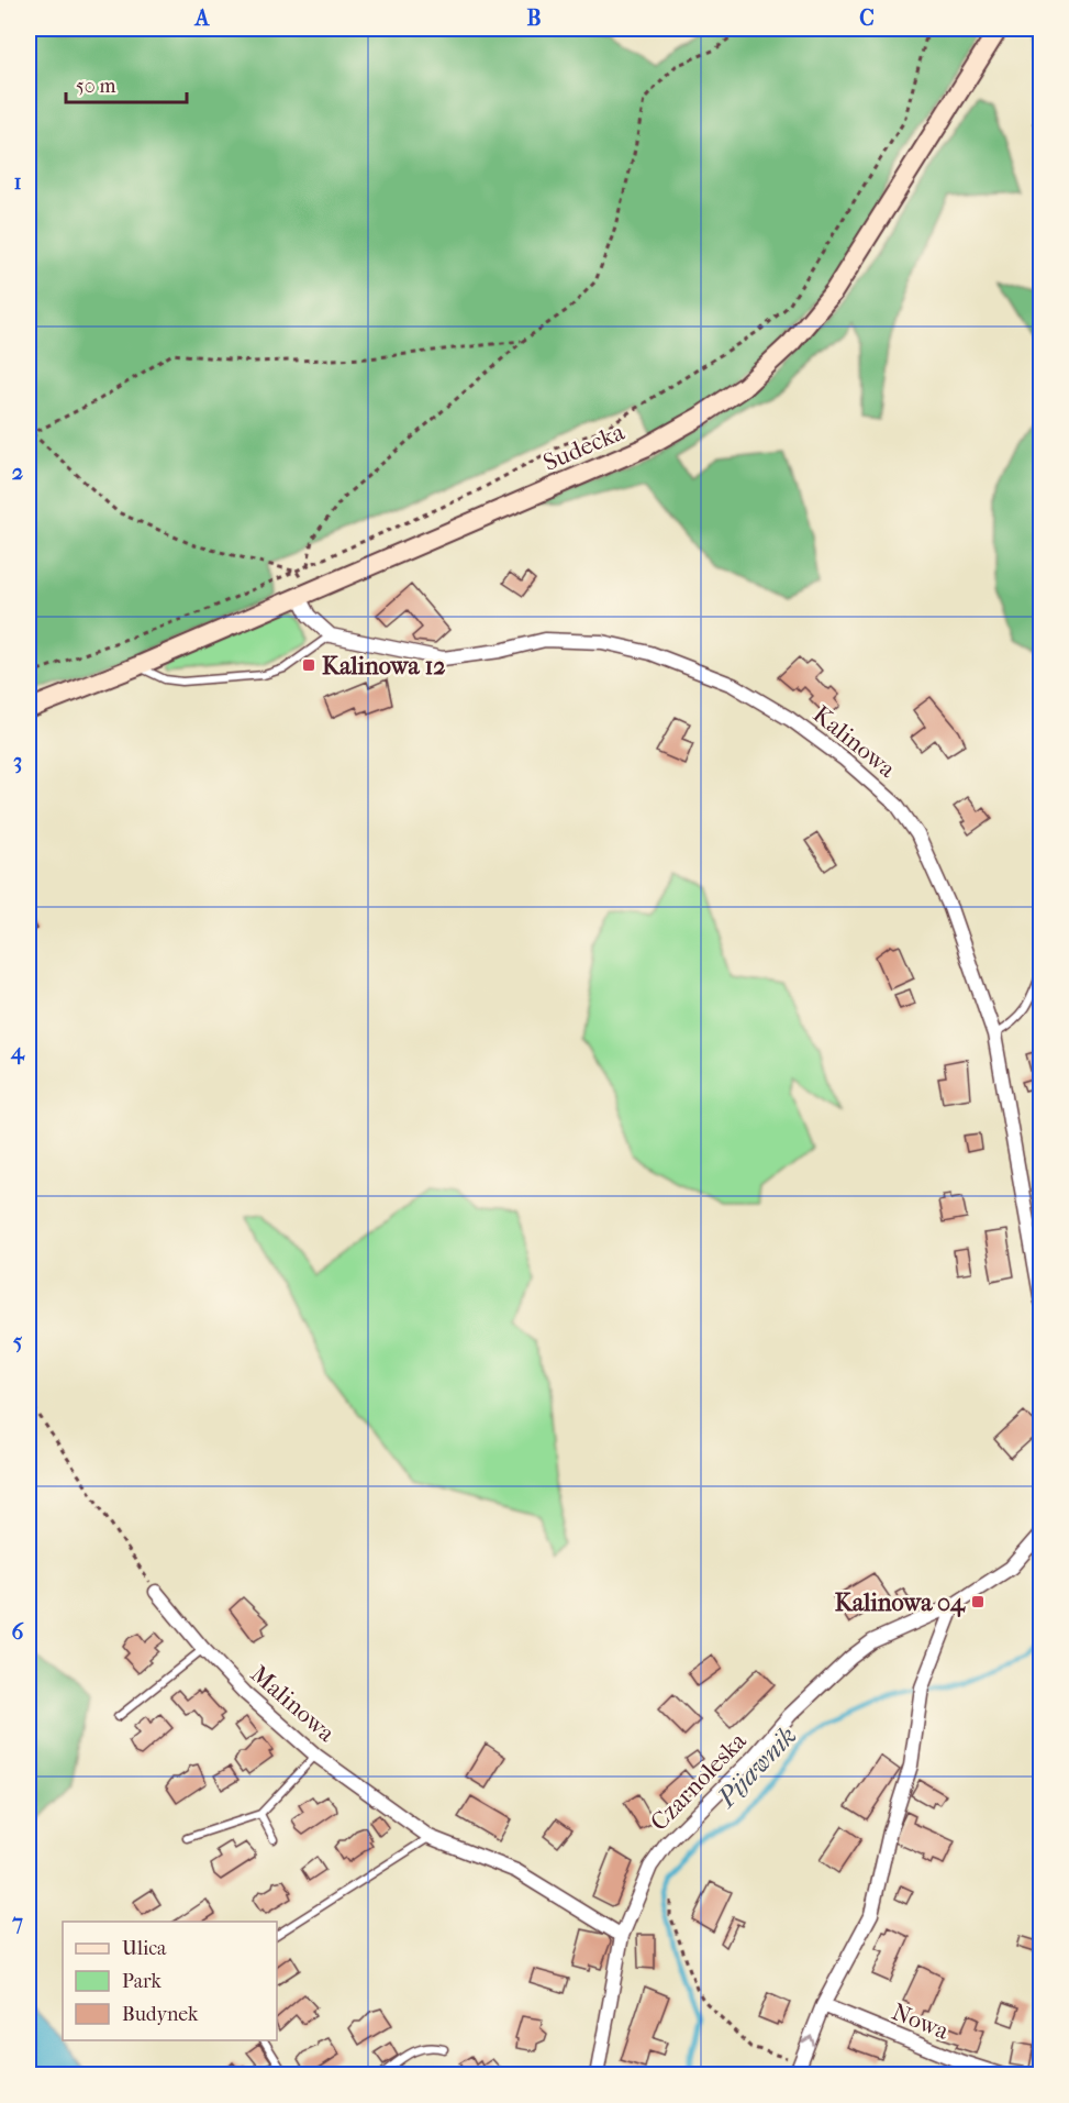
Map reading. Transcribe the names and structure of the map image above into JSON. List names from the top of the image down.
{
  "streets": {
    "main road": ["Sudecka"],
    "street": [
      "Kalinowa",
      "Malinowa",
      "Czarnoleska",
      "Nowa"
    ]
  },
  "crossings": [
    ["Malinowa", "Czarnoleska"]
  ],
  "water": ["Pijawnik"],
  "places": {
    "transit": ["Kalinowa 12", "Kalinowa 04"]
  },
  "legend": ["Ulica", "Park", "Budynek"],
  "scale_bar": "50 m",
  "grid": {
    "columns": ["A", "B", "C"],
    "rows": [
      "1",
      "2",
      "3",
      "4",
      "5",
      "6",
      "7"
    ]
  }
}
